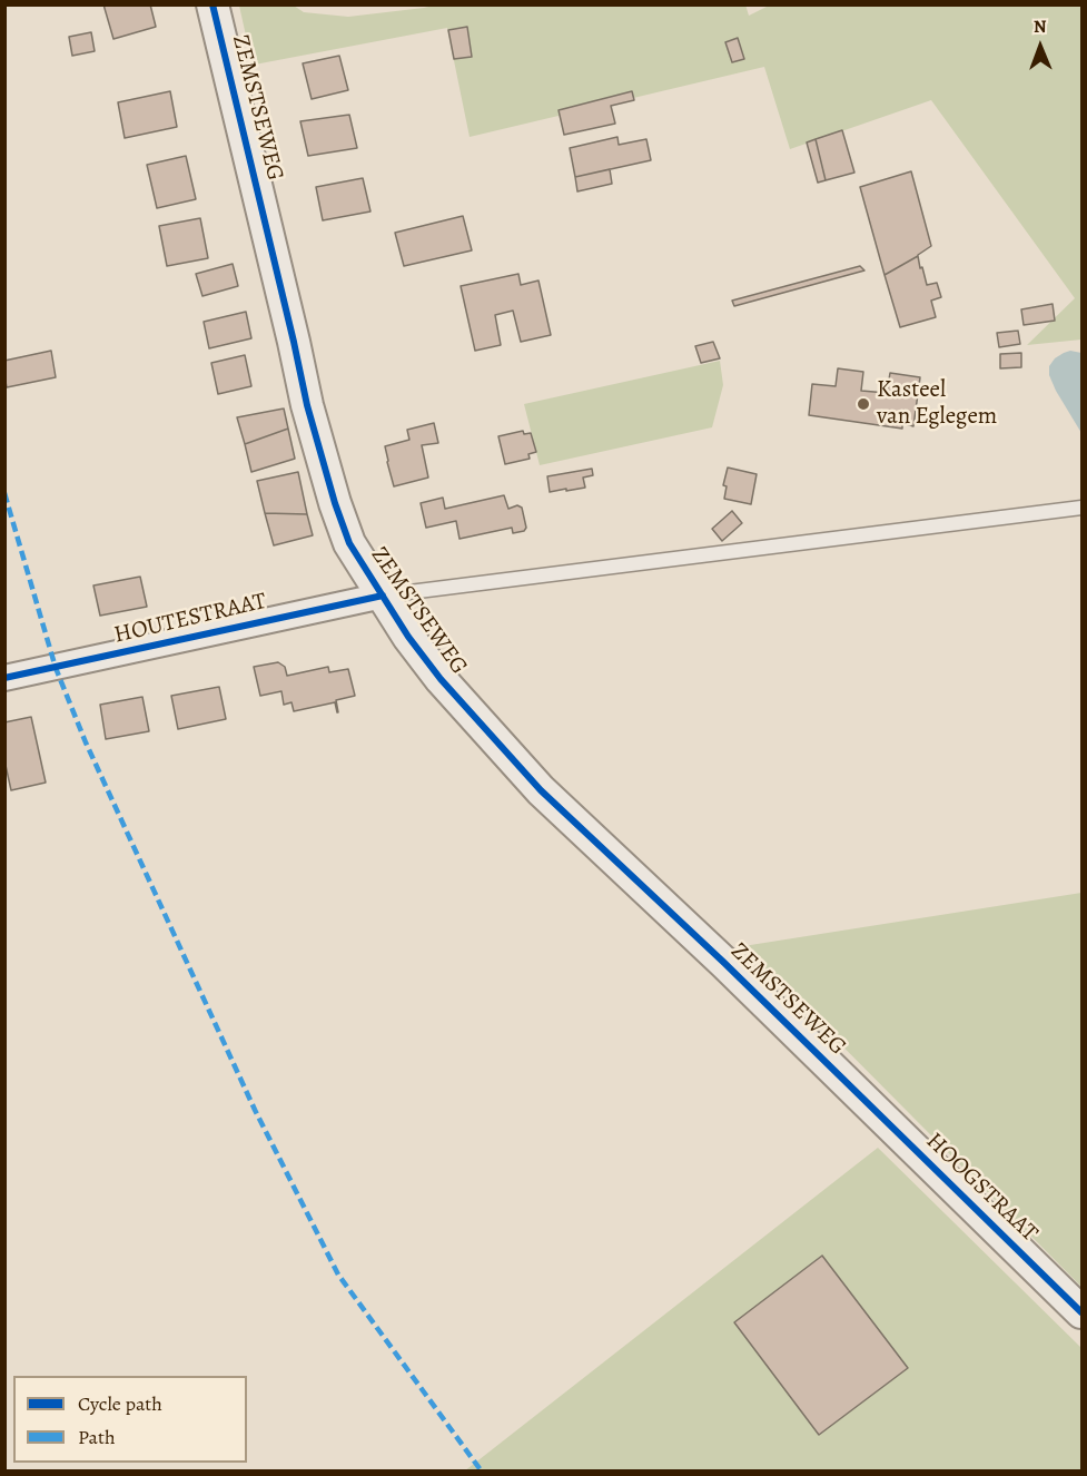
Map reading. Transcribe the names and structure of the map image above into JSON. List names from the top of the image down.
{
  "streets": {
    "street": ["ZEMSTSEWEG", "HOUTESTRAAT", "HOOGSTRAAT"]
  },
  "crossings": [
    ["ZEMSTSEWEG", "HOUTESTRAAT"],
    ["ZEMSTSEWEG", "HOOGSTRAAT"]
  ],
  "places": ["Kasteel van Eglegem"],
  "legend": ["Cycle path", "Path"],
  "north": "top"
}
